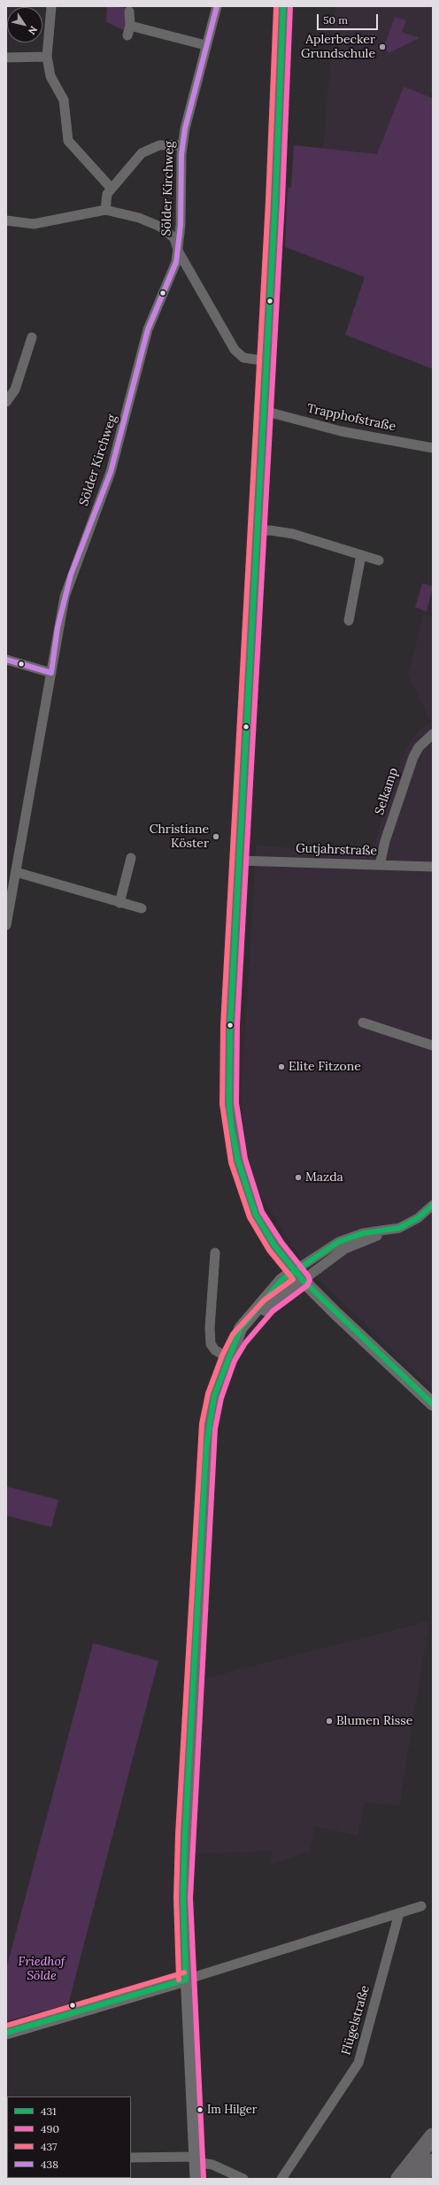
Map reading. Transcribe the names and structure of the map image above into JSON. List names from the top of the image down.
{
  "streets": {
    "street": [
      "Sölder Kirchweg",
      "Trapphofstraße",
      "Selkamp",
      "Gutjahrstraße",
      "Flügelstraße"
    ]
  },
  "crossings": [
    ["Selkamp", "Gutjahrstraße"]
  ],
  "parks": ["Friedhof Sölde"],
  "places": [
    "Aplerbecker Grundschule",
    "Christiane Köster",
    "Elite Fitzone",
    "Mazda",
    "Blumen Risse",
    "Im Hilger"
  ],
  "lines": [
    "transit line 431",
    "transit line 490",
    "transit line 437",
    "transit line 438"
  ],
  "legend": [
    "431",
    "490",
    "437",
    "438"
  ],
  "scale_bar": "50 m",
  "north": "bottom right"
}
